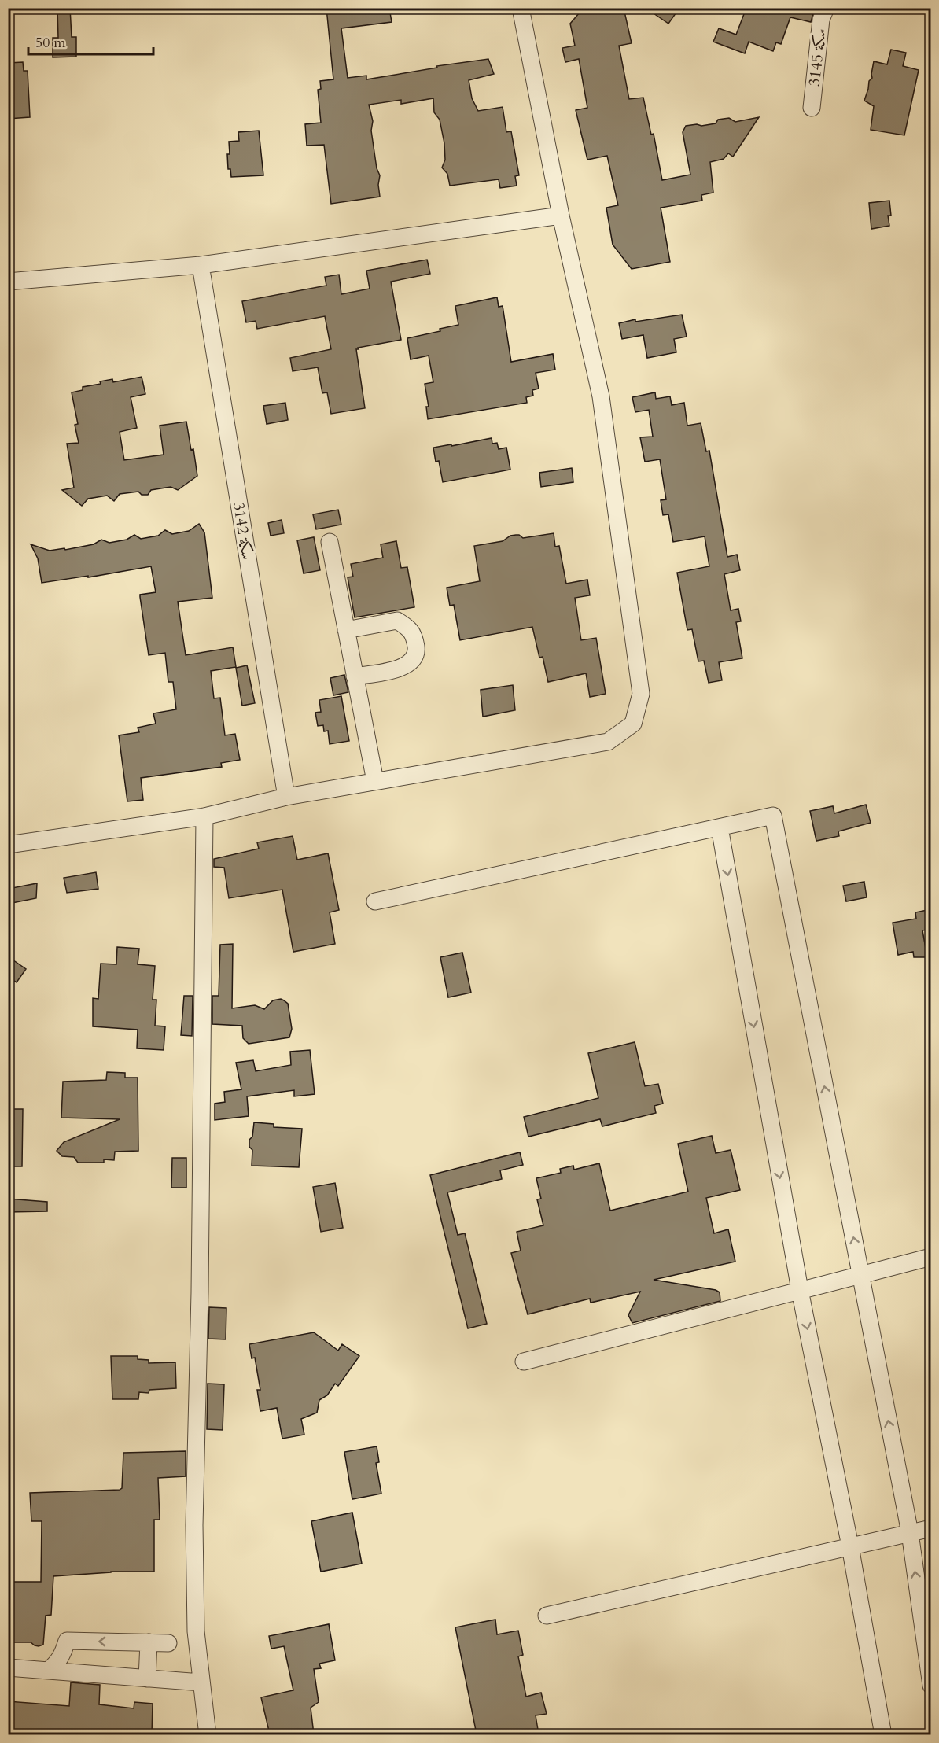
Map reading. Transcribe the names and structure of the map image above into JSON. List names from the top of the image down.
{
  "streets": {
    "street": ["سكة 3145", "سكة 3142"]
  },
  "scale_bar": "50 m"
}
